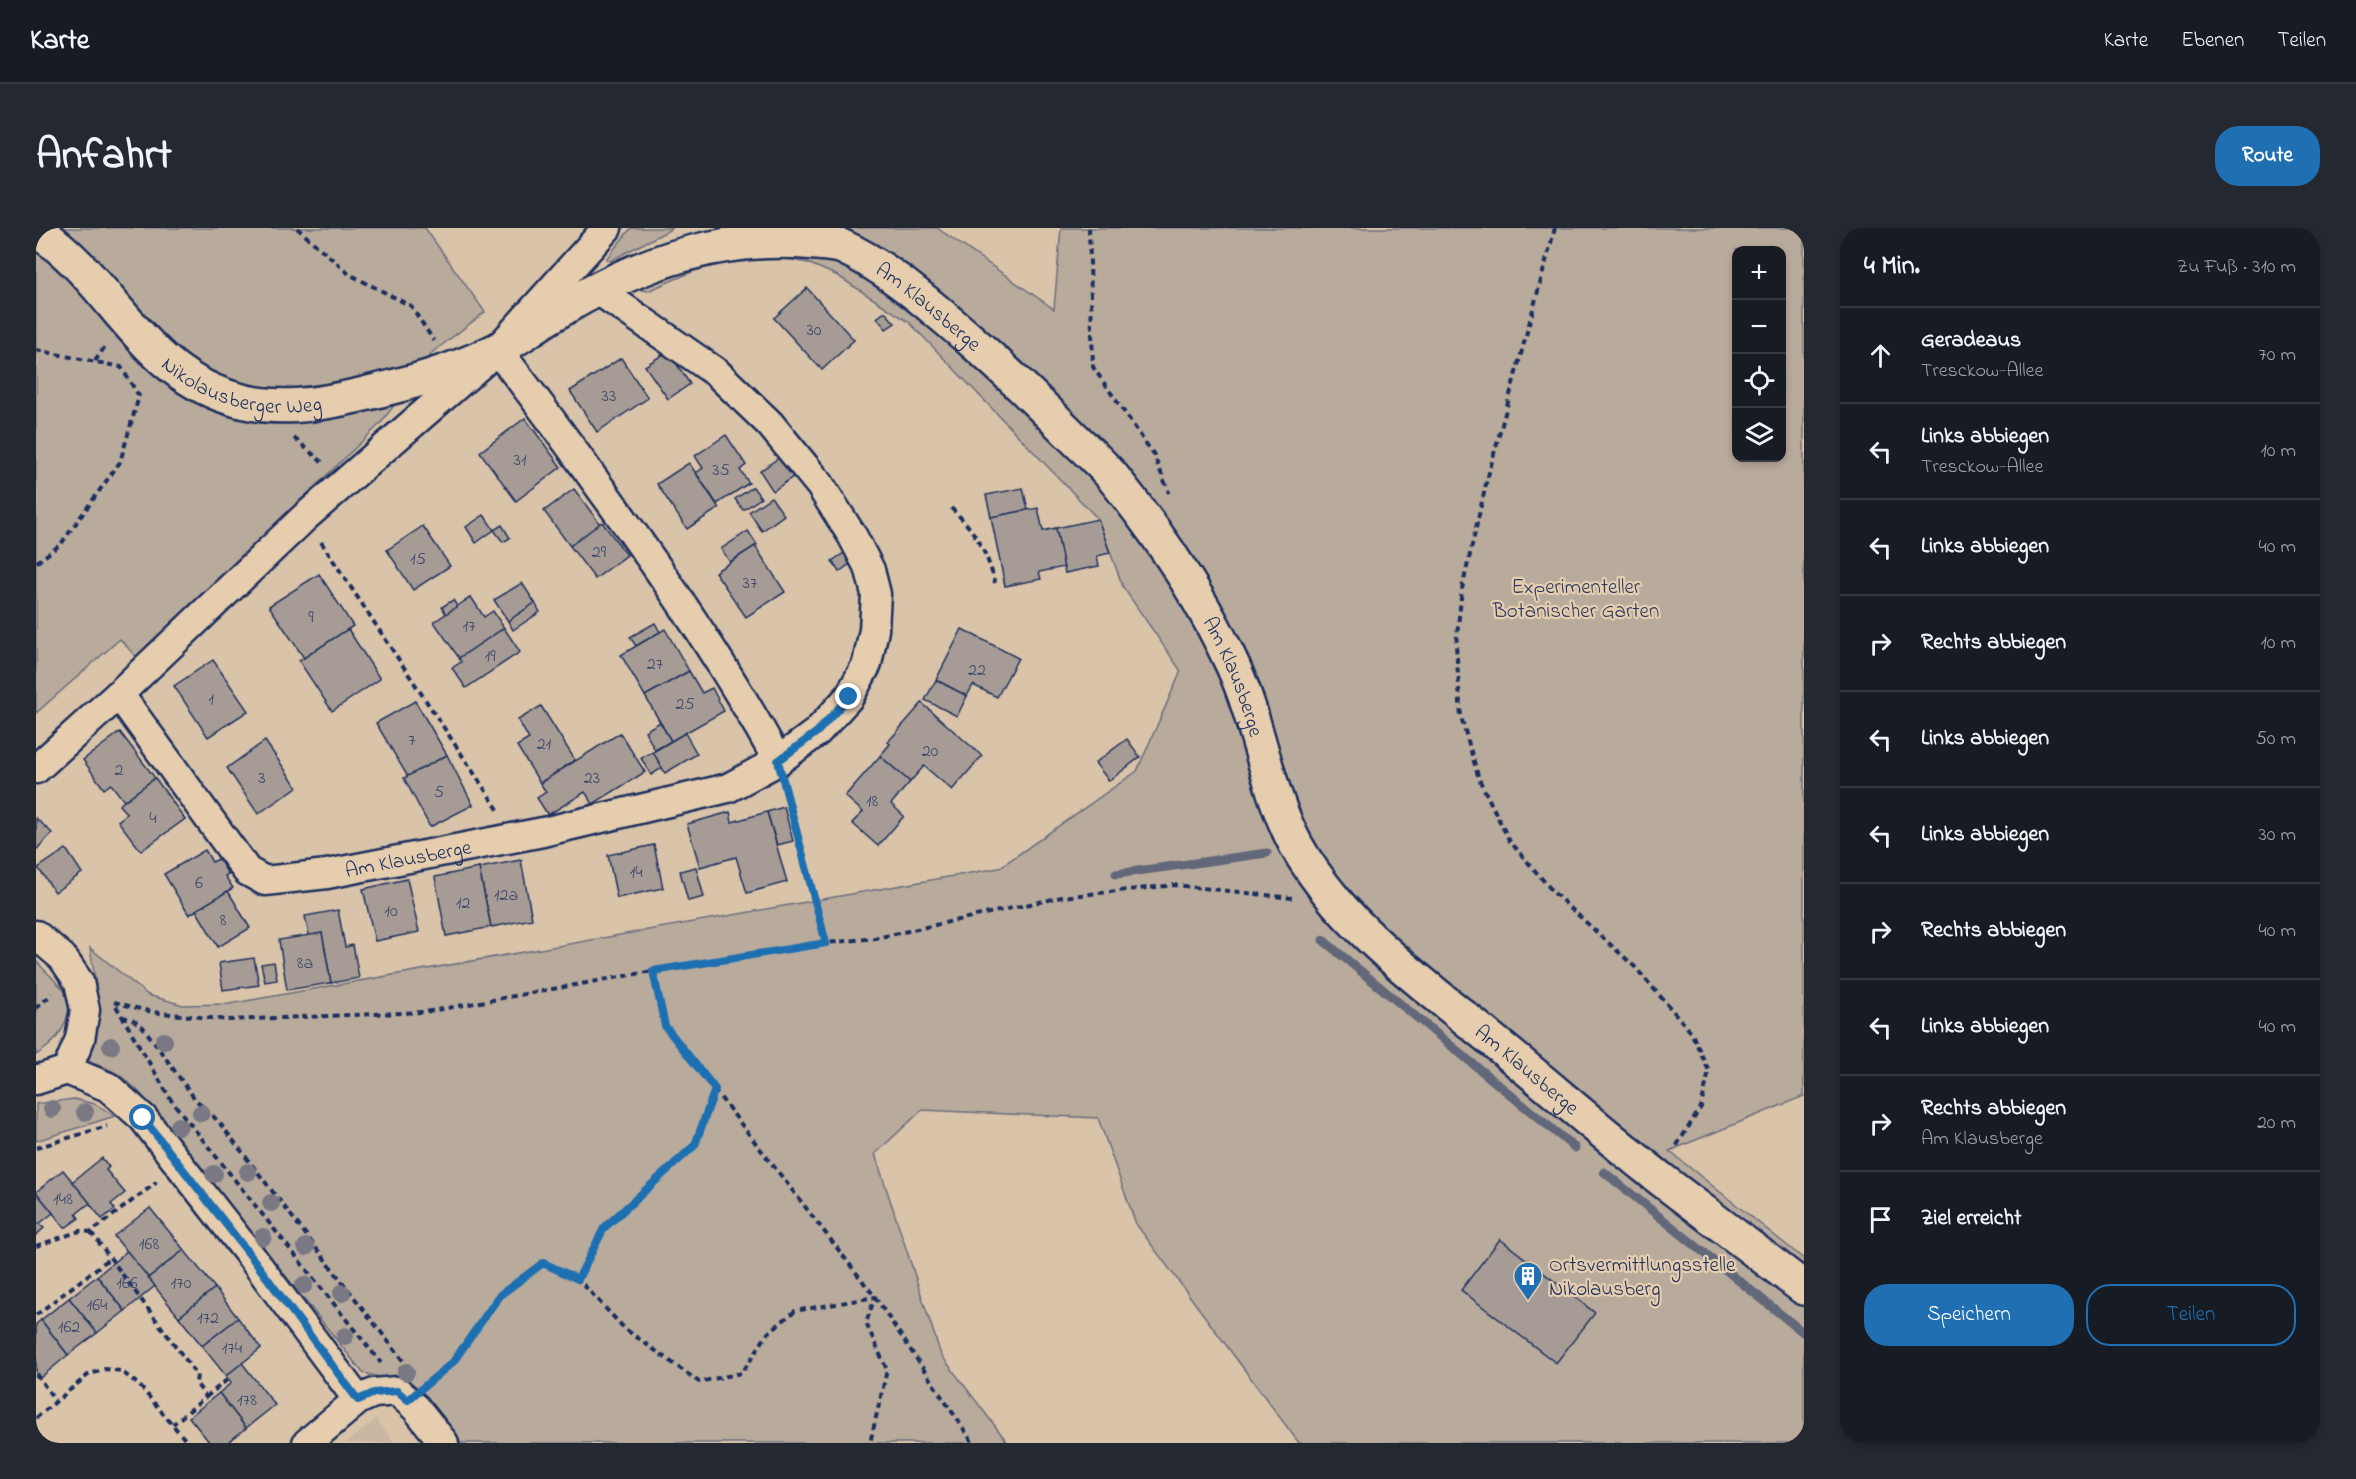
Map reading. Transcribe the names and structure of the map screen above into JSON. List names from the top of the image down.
{
  "streets": {
    "street": ["Am Klausberge", "Nikolausberger Weg"]
  },
  "crossings": [
    ["Am Klausberge", "Nikolausberger Weg"]
  ],
  "parks": ["Experimenteller Botanischer Garten"],
  "places": {
    "building": ["Ortsvermittlungsstelle Nikolausberg"]
  },
  "house_numbers": [
    "30",
    "33",
    "31",
    "35",
    "29",
    "15",
    "37",
    "9",
    "17",
    "19",
    "27",
    "22",
    "1",
    "25",
    "7",
    "21",
    "20",
    "2",
    "3",
    "23",
    "5",
    "18",
    "4",
    "14",
    "6",
    "12a",
    "12",
    "10",
    "8",
    "8a",
    "148",
    "168",
    "166",
    "170",
    "164",
    "172",
    "162",
    "174",
    "178"
  ],
  "page": {
    "header": "Karte",
    "nav": ["Karte", "Ebenen", "Teilen"],
    "title": "Anfahrt",
    "buttons": [
      "Route",
      ["Speichern", "Teilen"]
    ],
    "heading": ["4 Min.", "Zu Fuß · 310 m"],
    "map_buttons": ["+", "−"],
    "list": [
      ["Geradeaus", "Tresckow-Allee", "70 m"],
      ["Links abbiegen", "Tresckow-Allee", "10 m"],
      ["Links abbiegen", "40 m"],
      ["Rechts abbiegen", "10 m"],
      ["Links abbiegen", "50 m"],
      ["Links abbiegen", "30 m"],
      ["Rechts abbiegen", "40 m"],
      ["Links abbiegen", "40 m"],
      ["Rechts abbiegen", "Am Klausberge", "20 m"],
      "Ziel erreicht"
    ]
  }
}
